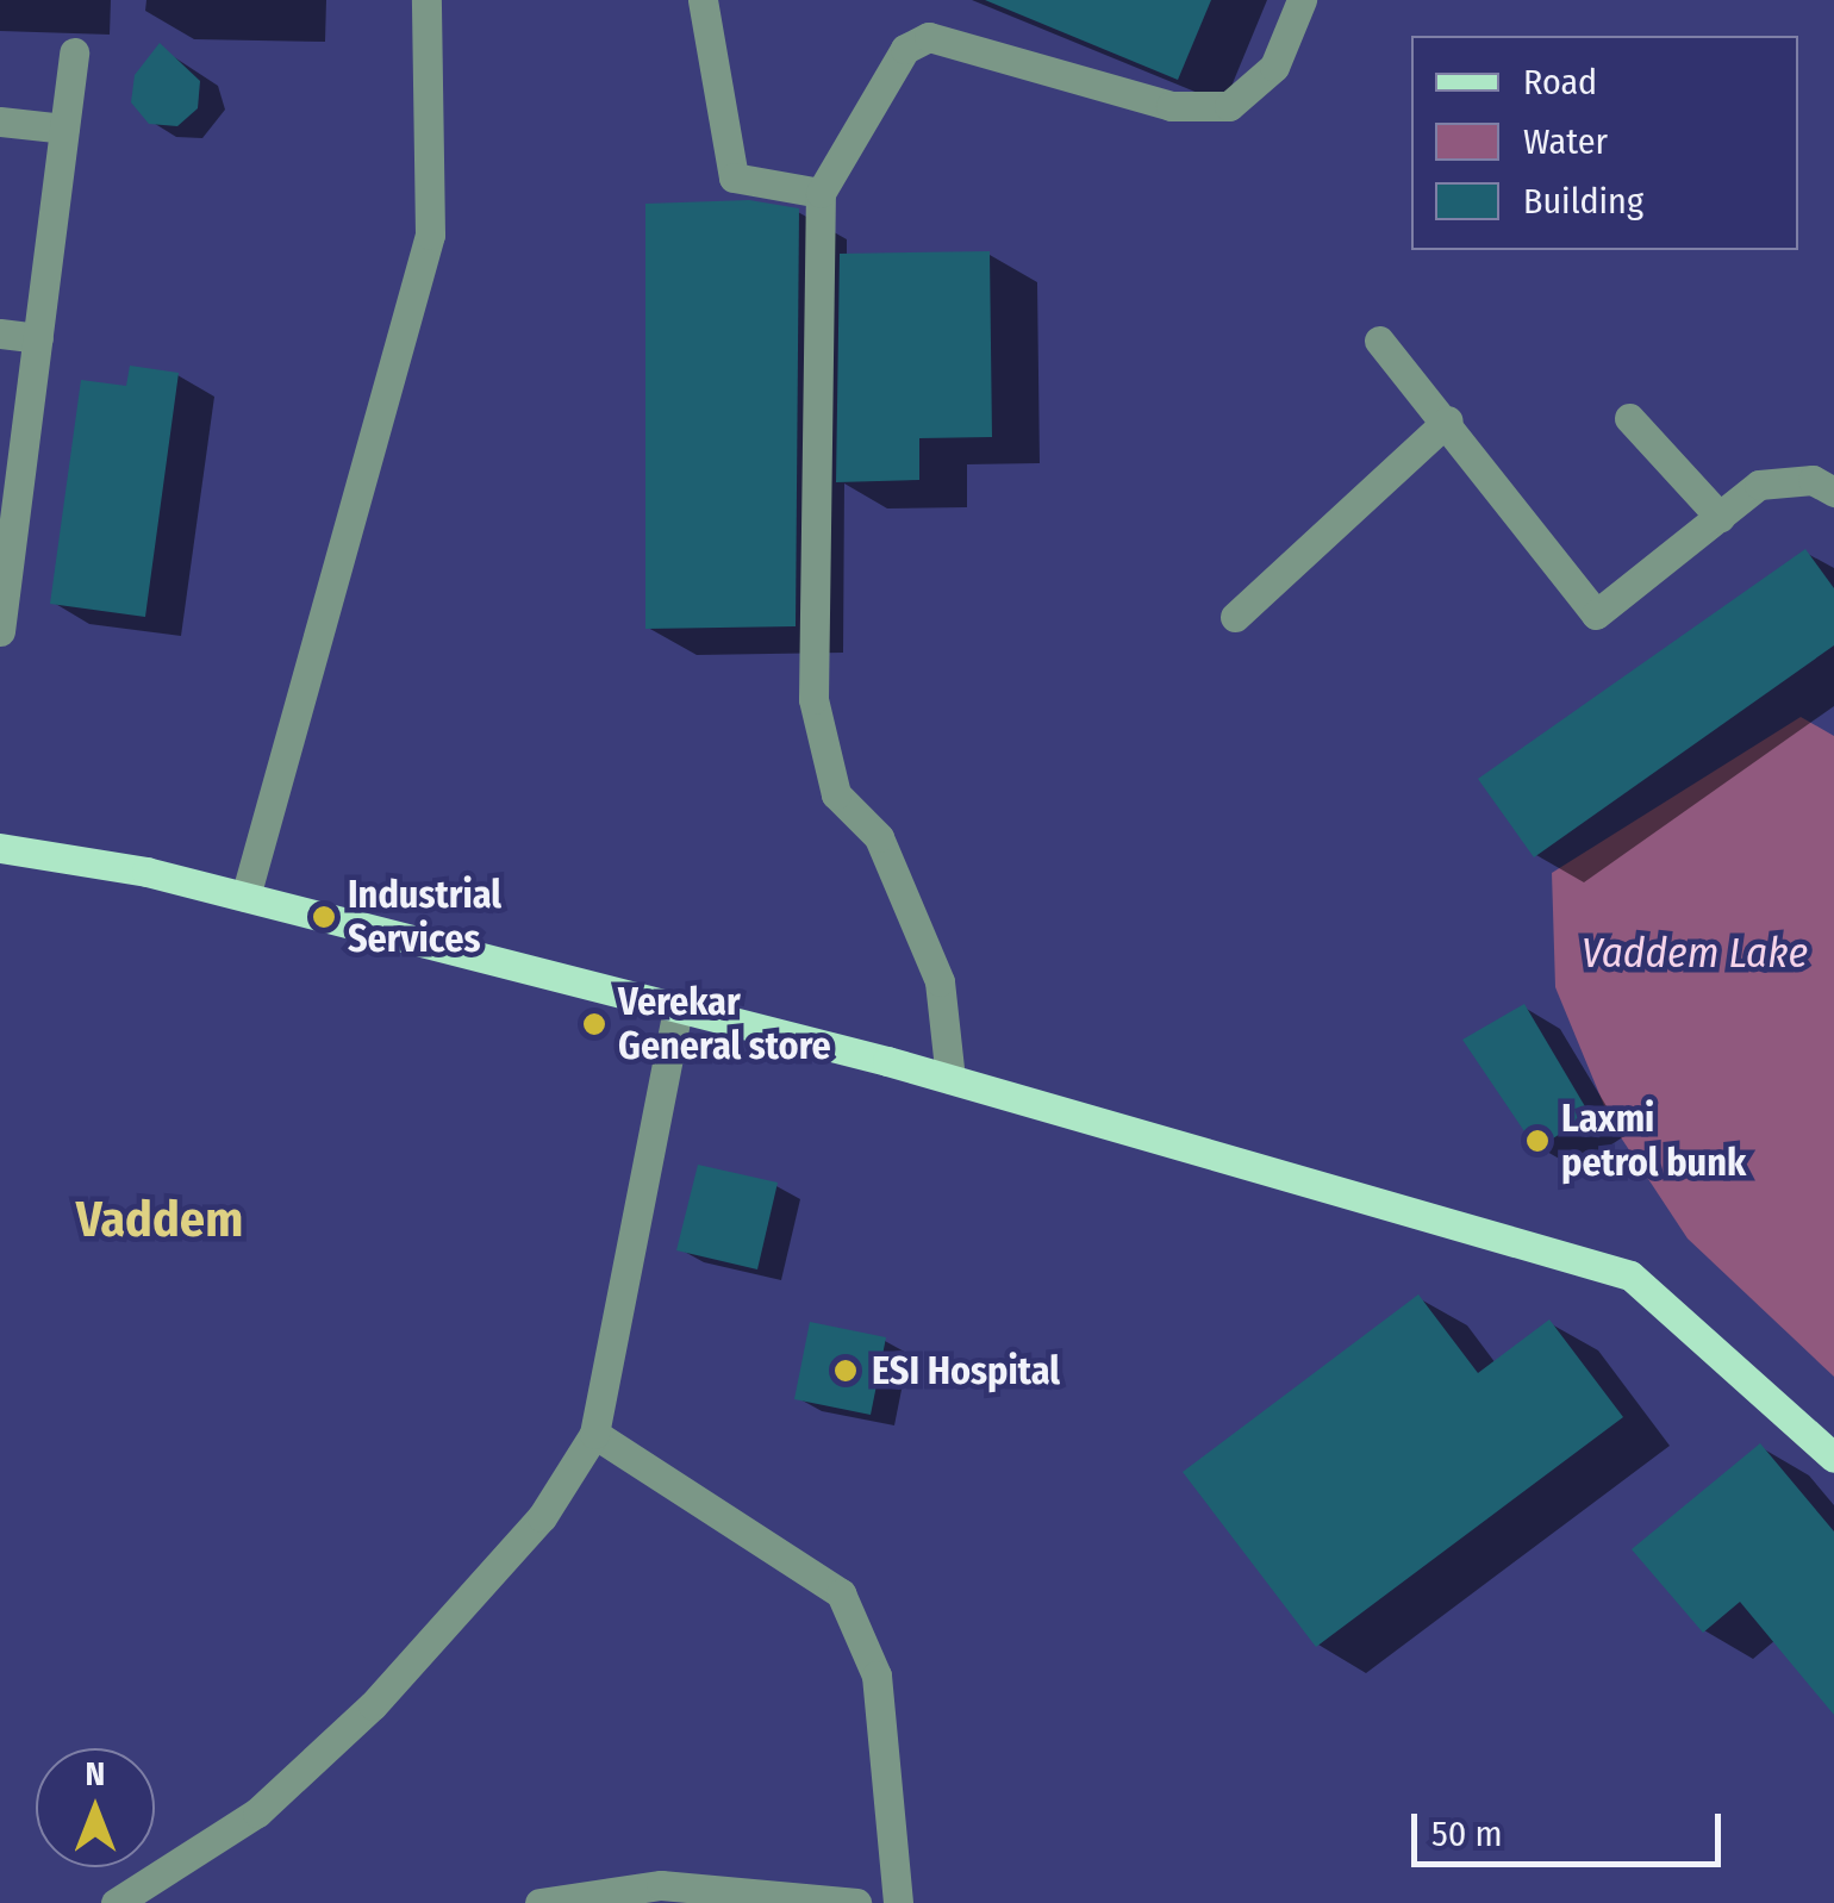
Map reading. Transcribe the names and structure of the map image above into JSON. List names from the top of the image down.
{
  "districts": ["Vaddem"],
  "water": ["Vaddem Lake"],
  "places": [
    "Industrial Services",
    "Verekar General store",
    "Laxmi petrol bunk",
    "ESI Hospital"
  ],
  "legend": ["Road", "Water", "Building"],
  "scale_bar": "50 m",
  "north": "top"
}
